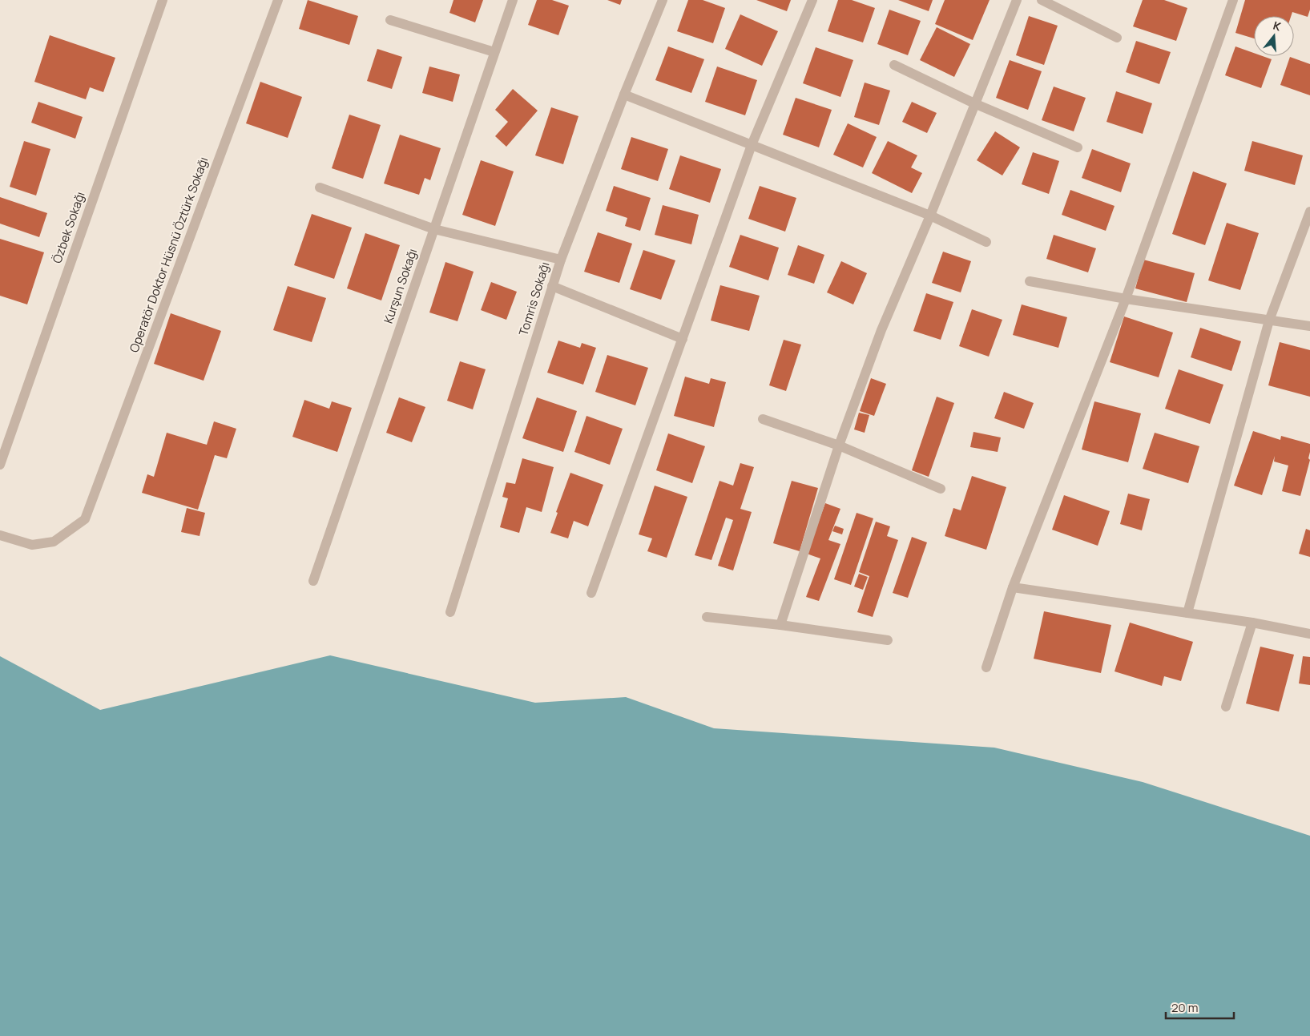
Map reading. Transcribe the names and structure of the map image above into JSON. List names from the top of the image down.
{
  "streets": {
    "street": [
      "Özbek Sokağı",
      "Operatör Doktor Hüsnü Öztürk Sokağı",
      "Kurşun Sokağı",
      "Tomris Sokağı"
    ]
  },
  "scale_bar": "20 m",
  "north": "top"
}
